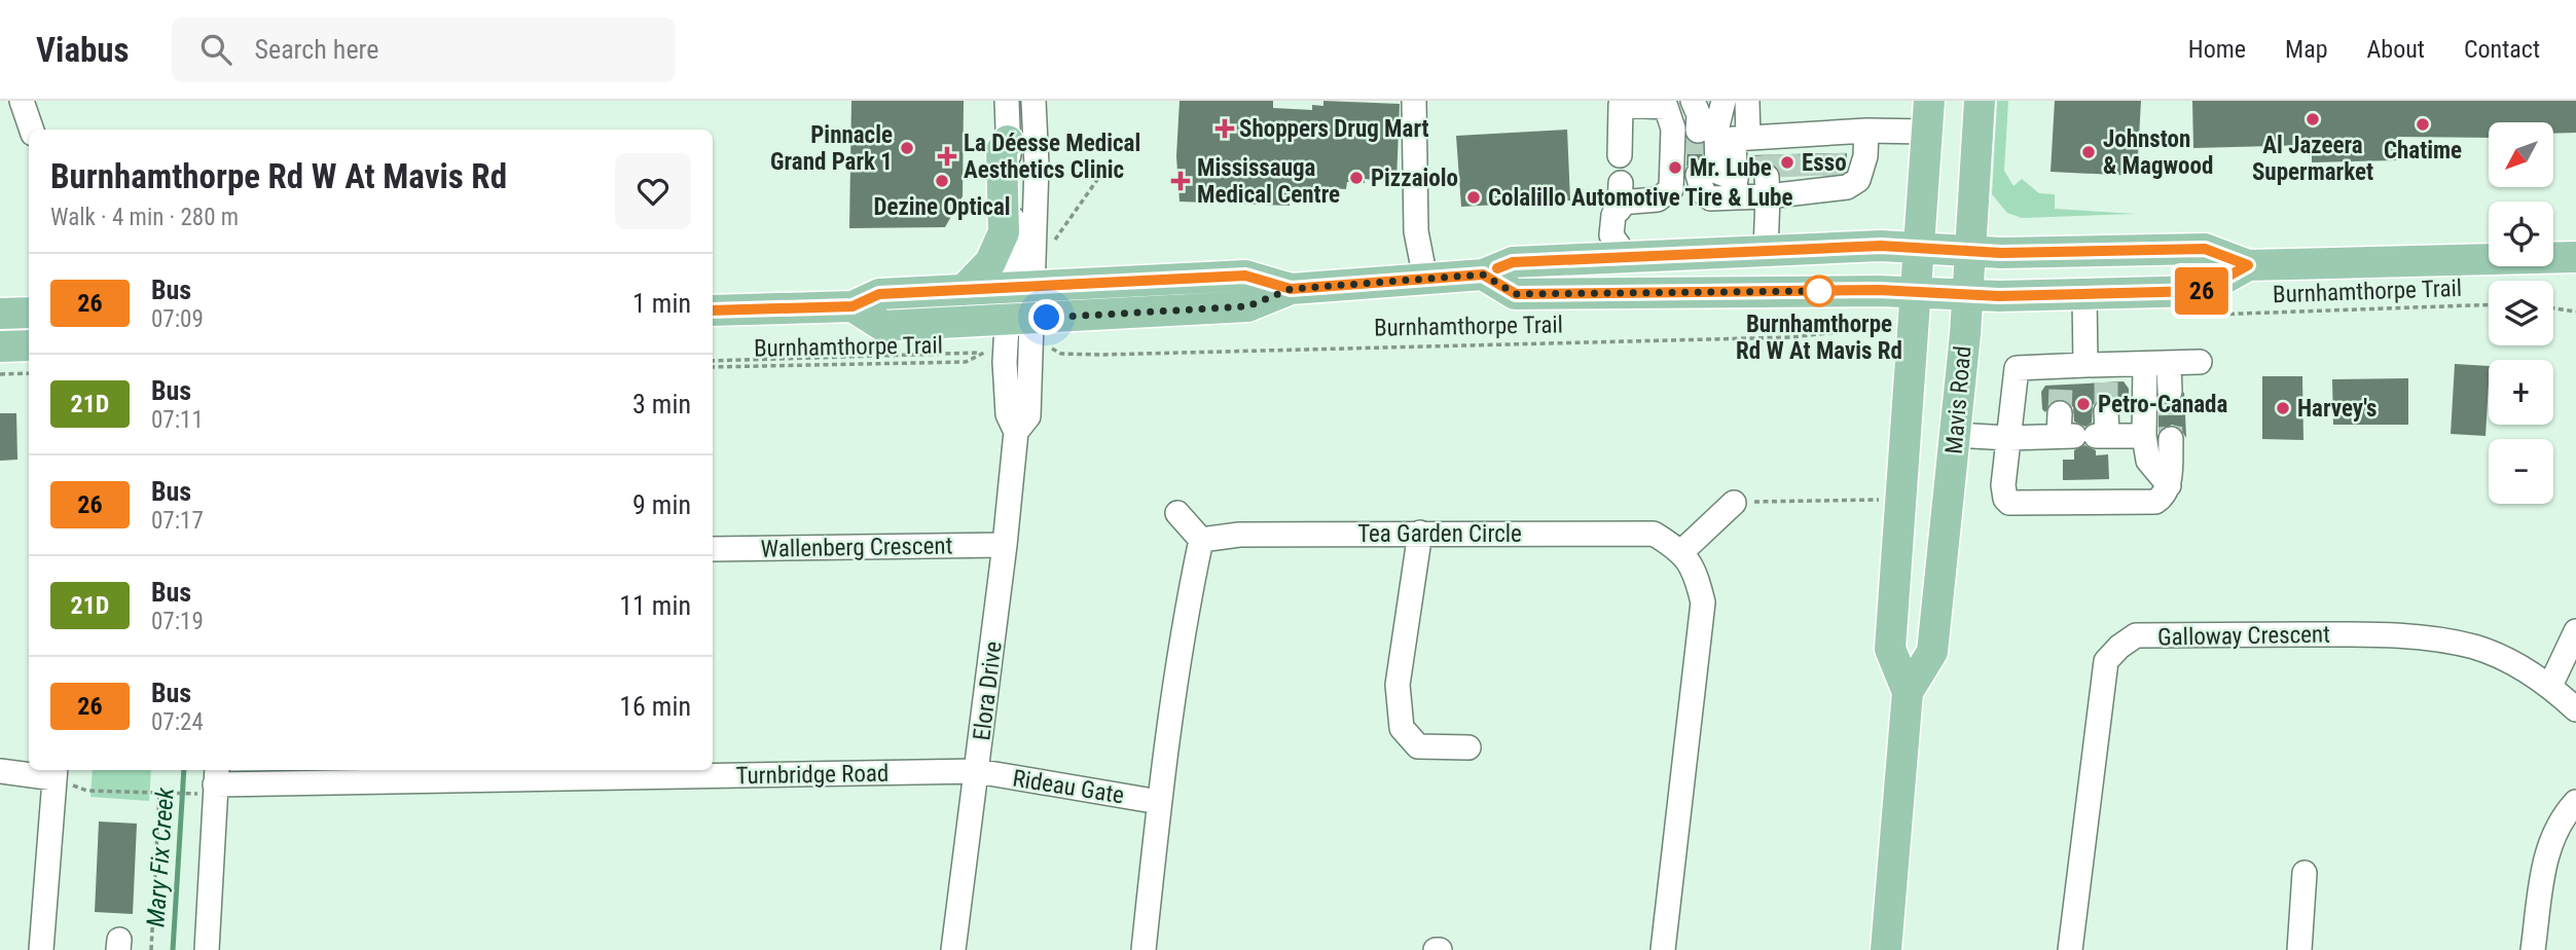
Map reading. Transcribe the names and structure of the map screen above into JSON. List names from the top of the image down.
{
  "streets": {
    "main road": ["Mavis Road"],
    "street": [
      "Tea Garden Circle",
      "Wallenberg Crescent",
      "Galloway Crescent",
      "Elora Drive",
      "Turnbridge Road",
      "Rideau Gate"
    ],
    "path": ["Burnhamthorpe Trail"]
  },
  "crossings": [
    ["Wallenberg Crescent", "Elora Drive"],
    ["Elora Drive", "Turnbridge Road"],
    ["Elora Drive", "Rideau Gate"],
    ["Turnbridge Road", "Rideau Gate"]
  ],
  "water": ["Mary Fix Creek"],
  "places": {
    "other": [
      "Al Jazeera Supermarket",
      "Chatime",
      "Pinnacle Grand Park 1",
      "Johnston & Magwood",
      "Esso",
      "Mr. Lube",
      "Pizzaiolo",
      "Dezine Optical",
      "Colalillo Automotive Tire & Lube",
      "Burnhamthorpe Rd W At Mavis Rd",
      "Petro-Canada",
      "Harvey's"
    ],
    "health": ["Shoppers Drug Mart", "La Déesse Medical Aesthetics Clinic", "Mississauga Medical Centre"]
  },
  "lines": ["bus line 26"],
  "north": "bottom left",
  "page": {
    "header": "Viabus",
    "search": "Search here",
    "nav": [
      "Home",
      "Map",
      "About",
      "Contact"
    ],
    "on_map": "26",
    "map_buttons": ["+", "−"],
    "heading": ["Burnhamthorpe Rd W At Mavis Rd", "Walk · 4 min · 280 m"],
    "list": [
      {
        "mark": "26",
        "name": "Bus",
        "note": "07:09",
        "value": "1 min"
      },
      {
        "mark": "21D",
        "name": "Bus",
        "note": "07:11",
        "value": "3 min"
      },
      {
        "mark": "26",
        "name": "Bus",
        "note": "07:17",
        "value": "9 min"
      },
      {
        "mark": "21D",
        "name": "Bus",
        "note": "07:19",
        "value": "11 min"
      },
      {
        "mark": "26",
        "name": "Bus",
        "note": "07:24",
        "value": "16 min"
      }
    ]
  }
}
